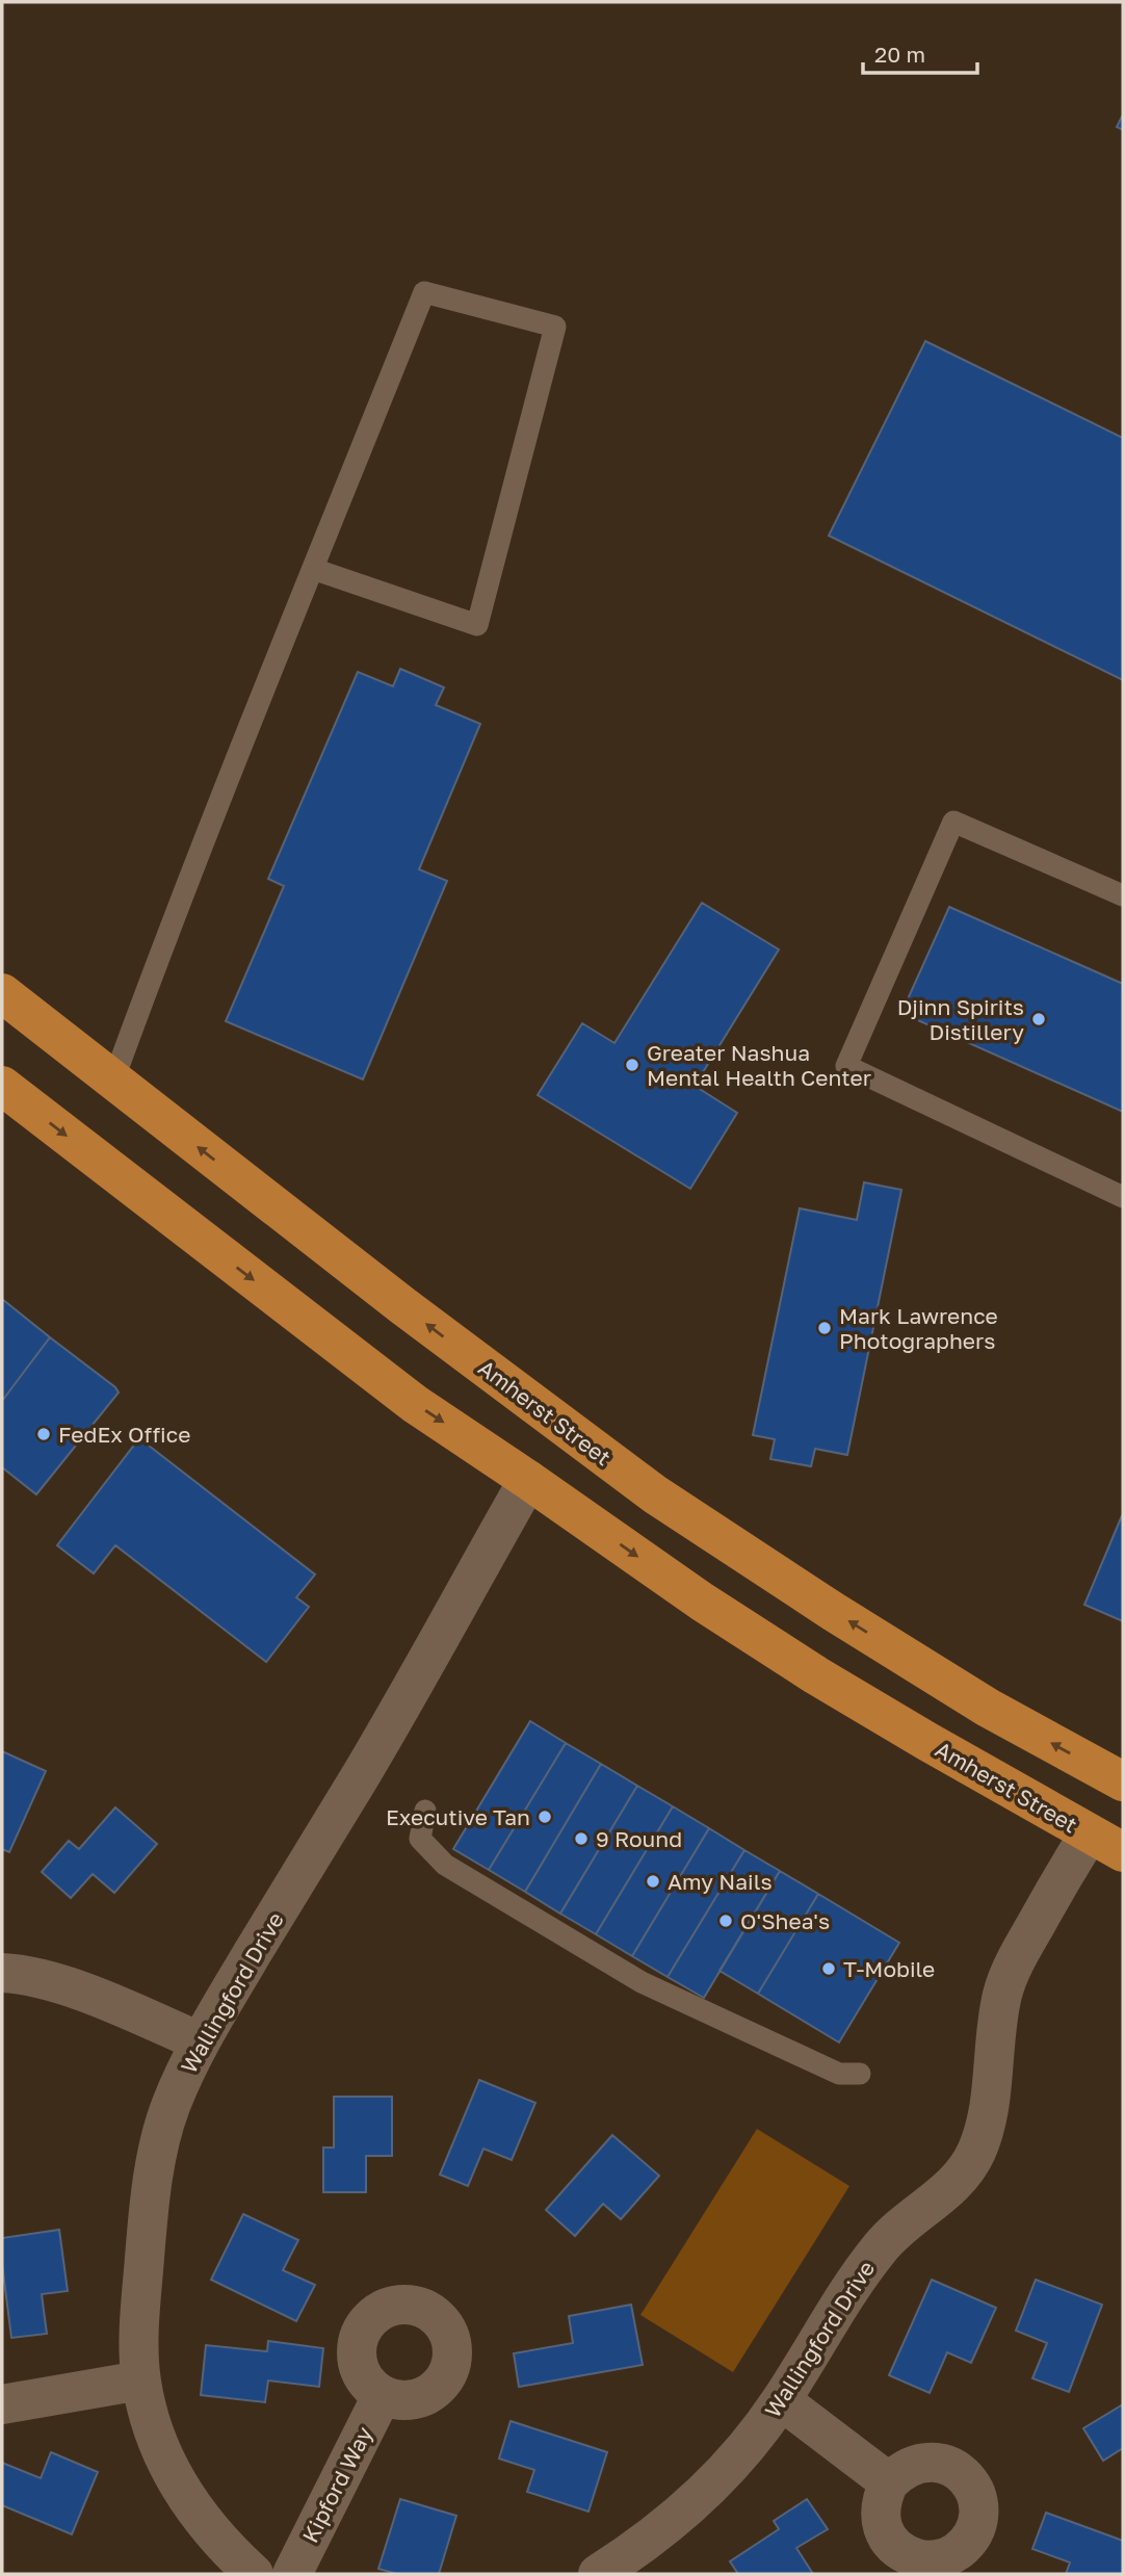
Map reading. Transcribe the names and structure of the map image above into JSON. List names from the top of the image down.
{
  "streets": {
    "highway": ["Amherst Street"],
    "street": ["Wallingford Drive", "Kipford Way"]
  },
  "crossings": [
    ["Amherst Street", "Wallingford Drive"]
  ],
  "places": [
    "Djinn Spirits Distillery",
    "Greater Nashua Mental Health Center",
    "Mark Lawrence Photographers",
    "FedEx Office",
    "Executive Tan",
    "9 Round",
    "Amy Nails",
    "O'Shea's",
    "T-Mobile"
  ],
  "scale_bar": "20 m"
}
